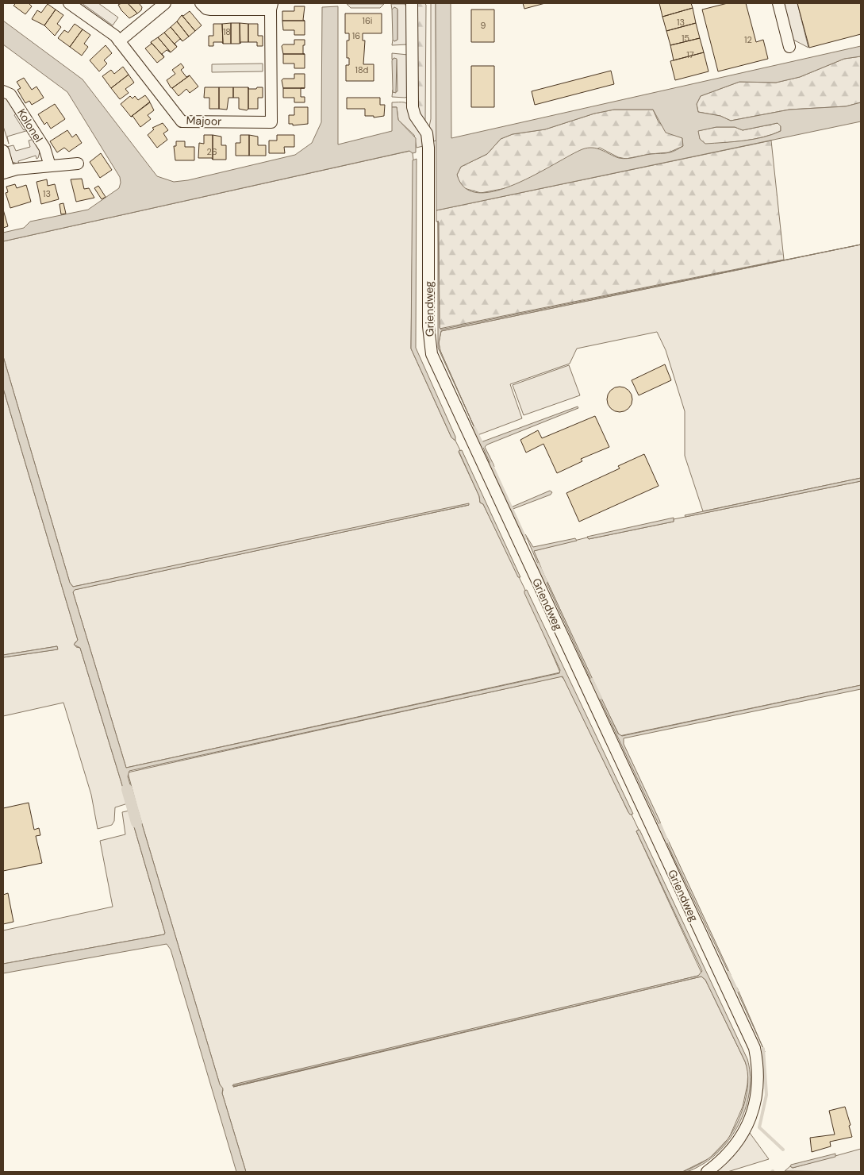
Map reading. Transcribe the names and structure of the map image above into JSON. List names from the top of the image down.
{
  "streets": {
    "street": ["Majoor", "Kolonel", "Griendweg"]
  },
  "house_numbers": [
    "16i",
    "13",
    "9",
    "18",
    "16",
    "15",
    "12",
    "17",
    "18d",
    "26",
    "13"
  ]
}
